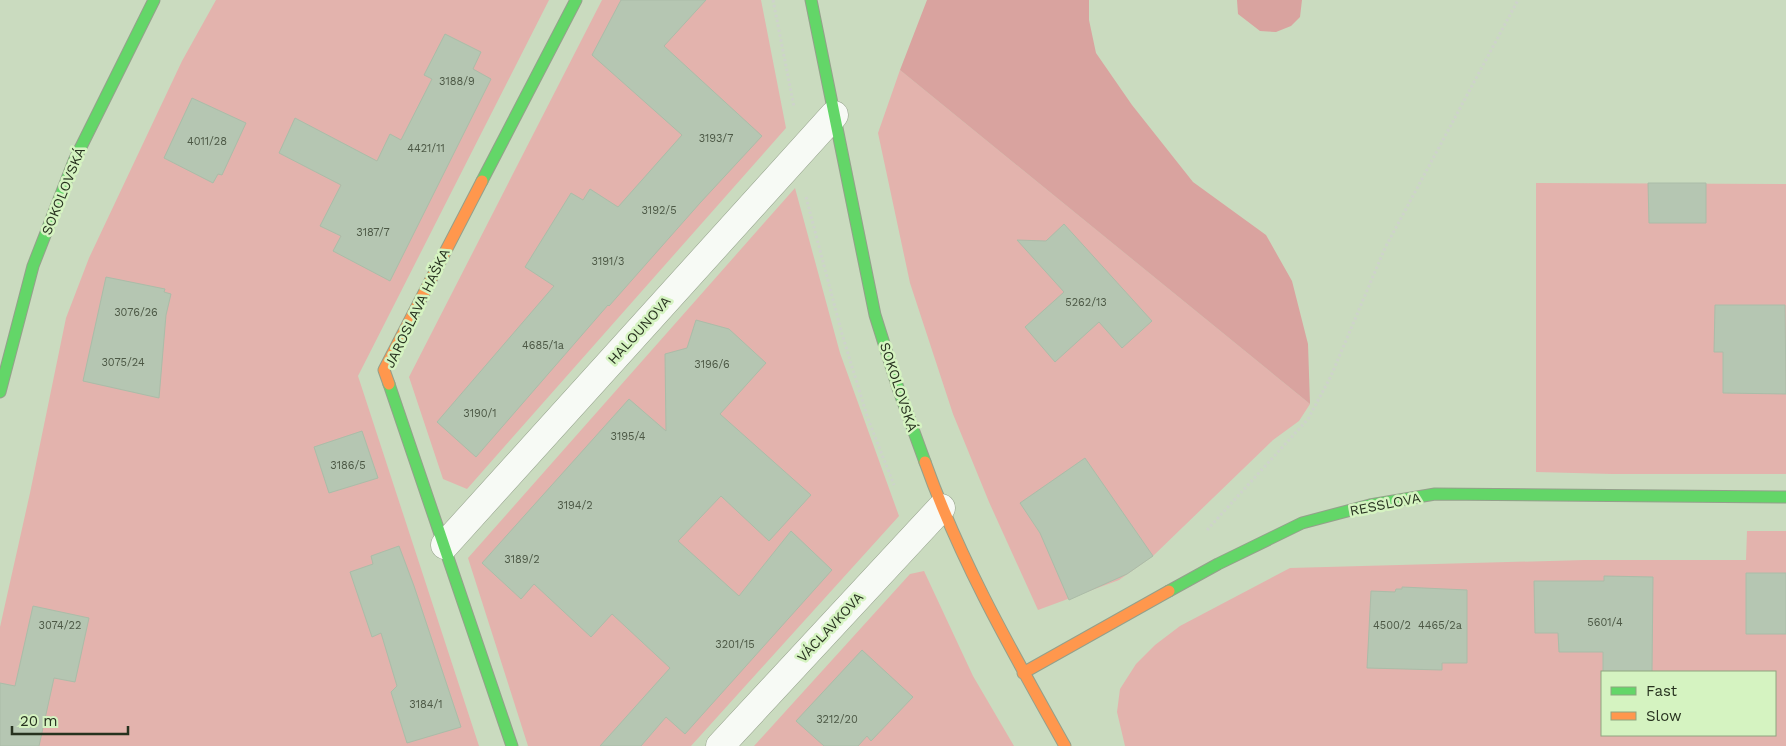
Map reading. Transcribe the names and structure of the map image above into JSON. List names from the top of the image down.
{
  "streets": {
    "street": [
      "SOKOLOVSKÁ",
      "JAROSLAVA HAŠKA",
      "HALOUNOVA",
      "RESSLOVA",
      "VÁCLAVKOVA"
    ]
  },
  "crossings": [
    ["SOKOLOVSKÁ", "HALOUNOVA"],
    ["SOKOLOVSKÁ", "RESSLOVA"],
    ["SOKOLOVSKÁ", "VÁCLAVKOVA"],
    ["JAROSLAVA HAŠKA", "HALOUNOVA"]
  ],
  "house_numbers": [
    "3188/9",
    "3193/7",
    "4011/28",
    "4421/11",
    "3192/5",
    "3187/7",
    "3191/3",
    "5262/13",
    "3076/26",
    "4685/1a",
    "3075/24",
    "3196/6",
    "3190/1",
    "3195/4",
    "3186/5",
    "3194/2",
    "3189/2",
    "5601/4",
    "3074/22",
    "4500/2",
    "4465/2a",
    "3201/15",
    "3184/1",
    "3212/20"
  ],
  "legend": ["Fast", "Slow"],
  "scale_bar": "20 m"
}
